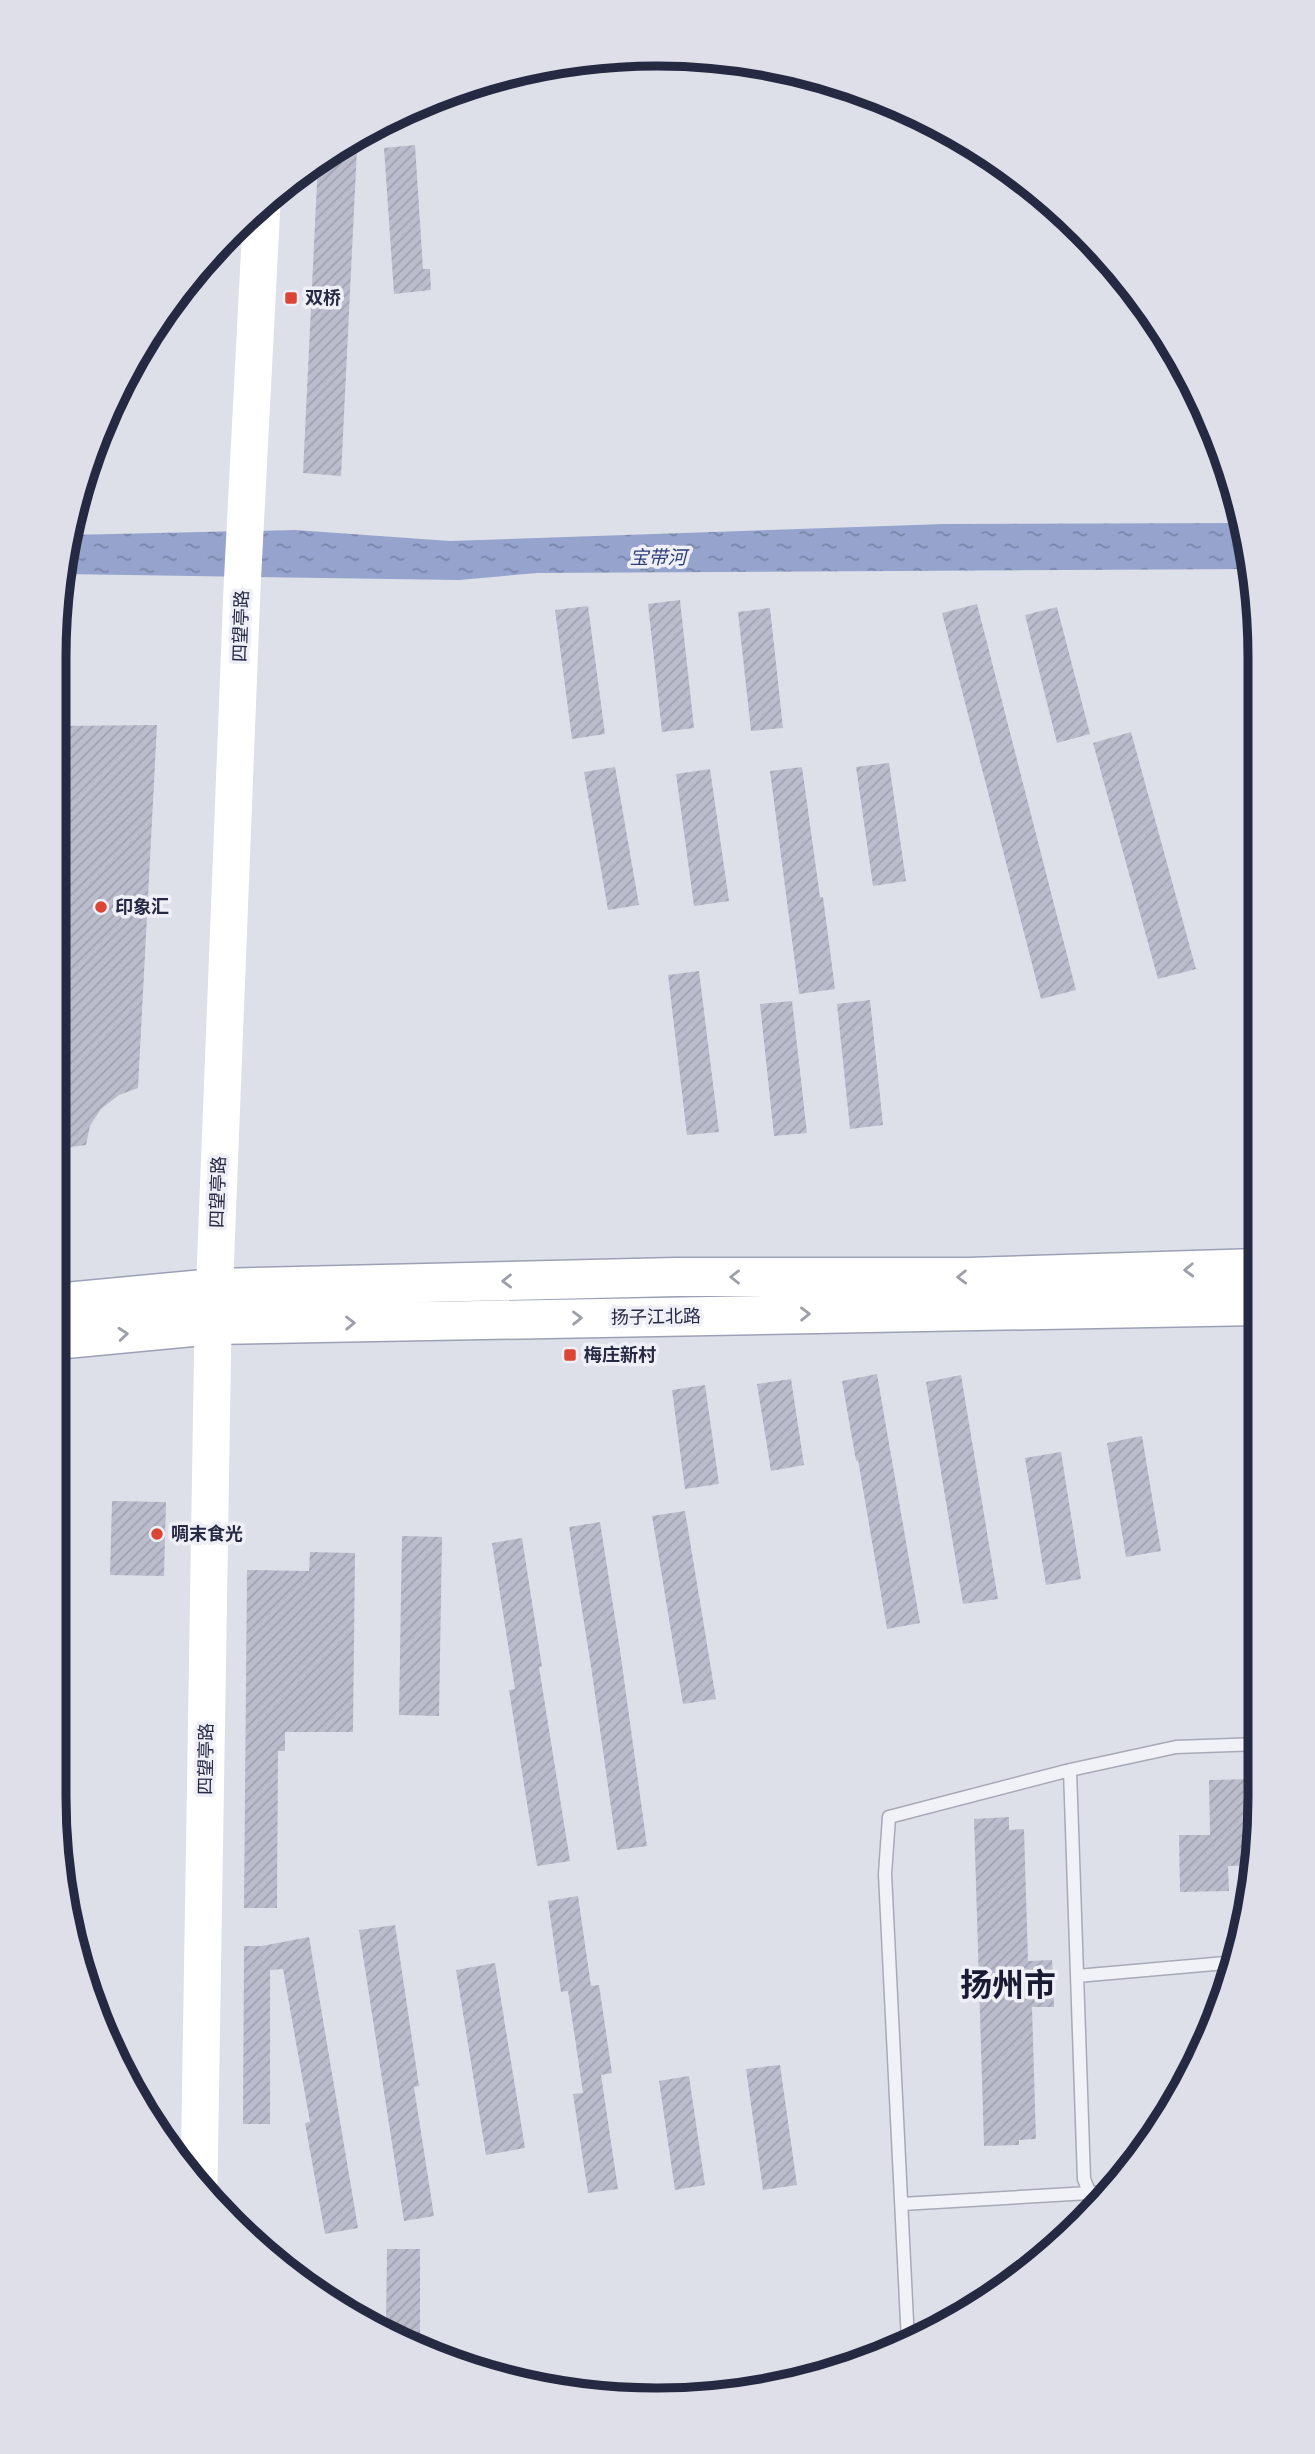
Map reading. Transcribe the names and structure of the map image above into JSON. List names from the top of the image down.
{
  "streets": {
    "main road": ["扬子江北路"],
    "street": ["四望亭路"]
  },
  "crossings": [
    ["四望亭路", "扬子江北路"]
  ],
  "districts": ["扬州市"],
  "water": ["宝带河"],
  "places": {
    "transit": ["双桥", "梅庄新村"],
    "other": ["印象汇", "啁末食光"]
  }
}
